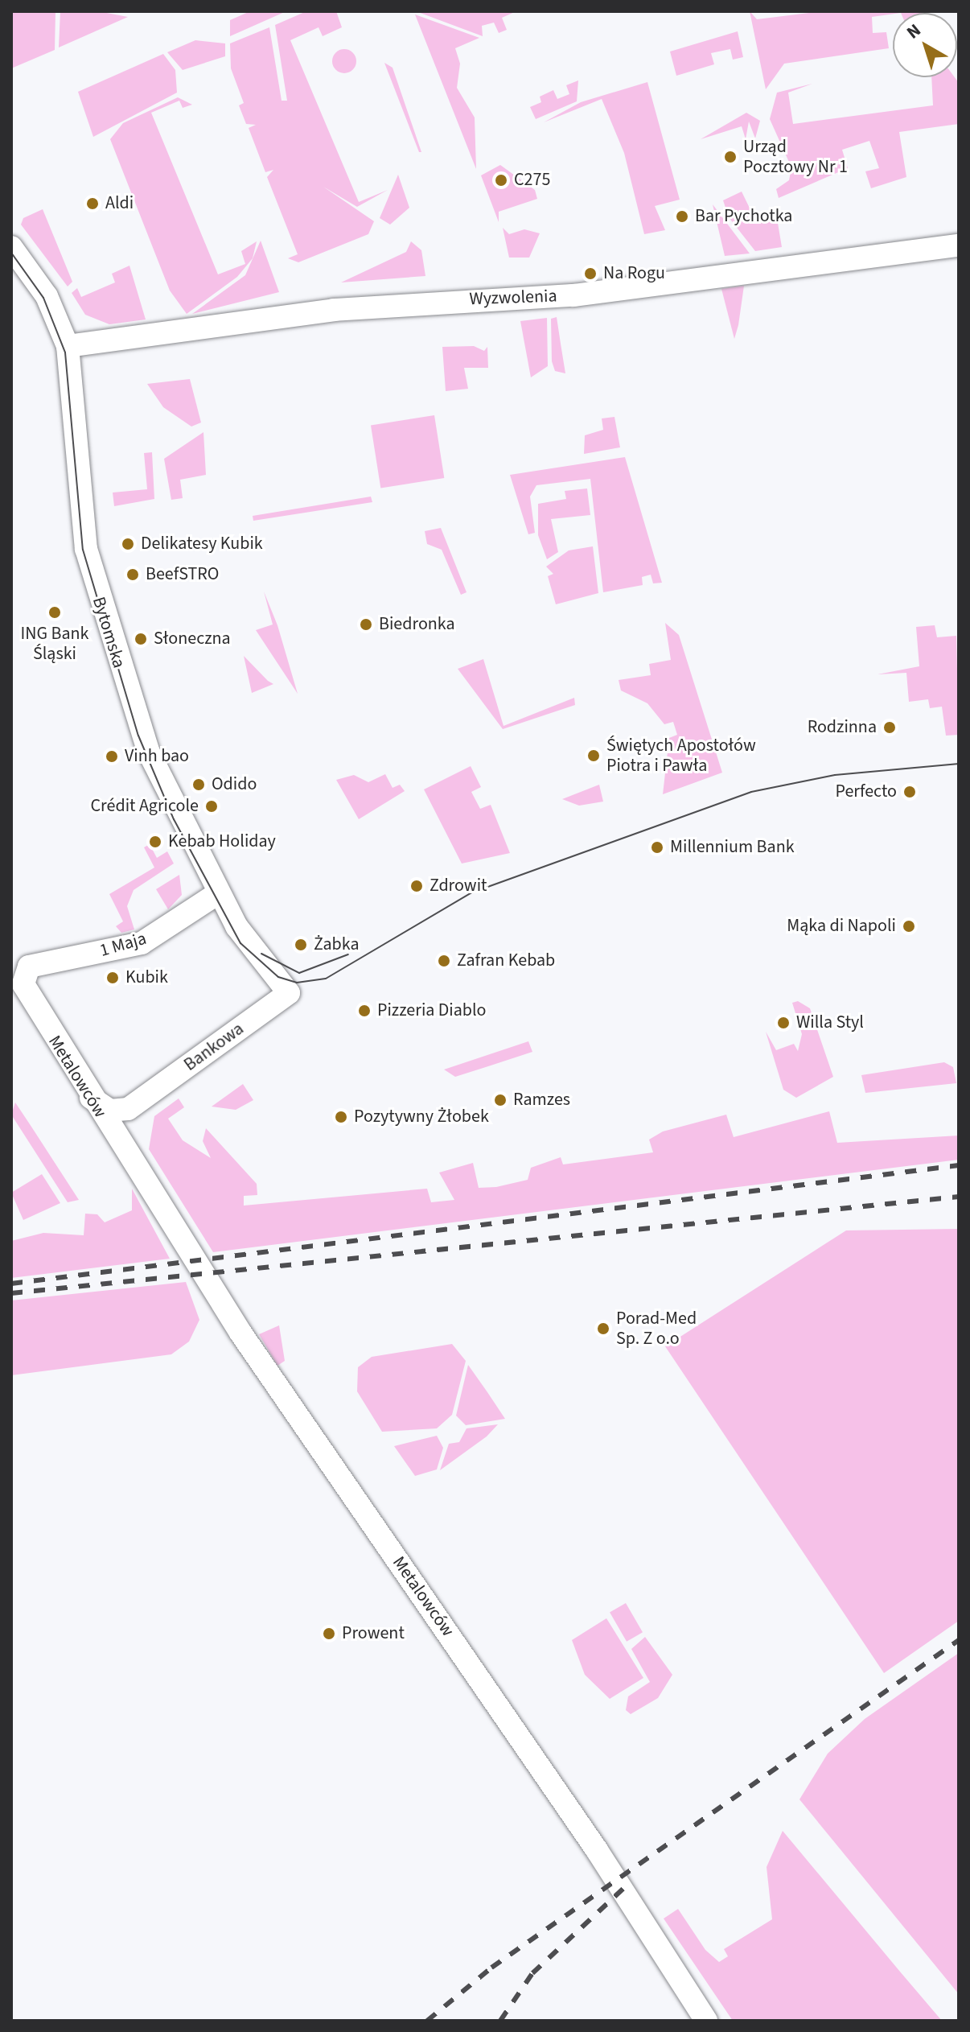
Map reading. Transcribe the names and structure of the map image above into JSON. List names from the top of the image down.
{
  "streets": {
    "street": [
      "Wyzwolenia",
      "Bytomska",
      "1 Maja",
      "Bankowa",
      "Metalowców"
    ]
  },
  "crossings": [
    ["Wyzwolenia", "Bytomska"],
    ["Bytomska", "1 Maja"],
    ["Bytomska", "Bankowa"],
    ["1 Maja", "Metalowców"],
    ["Bankowa", "Metalowców"]
  ],
  "places": [
    "Urząd Pocztowy Nr 1",
    "C275",
    "Aldi",
    "Bar Pychotka",
    "Na Rogu",
    "Delikatesy Kubik",
    "BeefSTRO",
    "ING Bank Śląski",
    "Biedronka",
    "Słoneczna",
    "Rodzinna",
    "Świętych Apostołów Piotra i Pawła",
    "Vinh bao",
    "Odido",
    "Perfecto",
    "Crédit Agricole",
    "Kebab Holiday",
    "Millennium Bank",
    "Zdrowit",
    "Mąka di Napoli",
    "Żabka",
    "Zafran Kebab",
    "Kubik",
    "Pizzeria Diablo",
    "Willa Styl",
    "Ramzes",
    "Pozytywny Żłobek",
    "Porad-Med Sp. Z o.o",
    "Prowent"
  ],
  "north": "top left"
}
